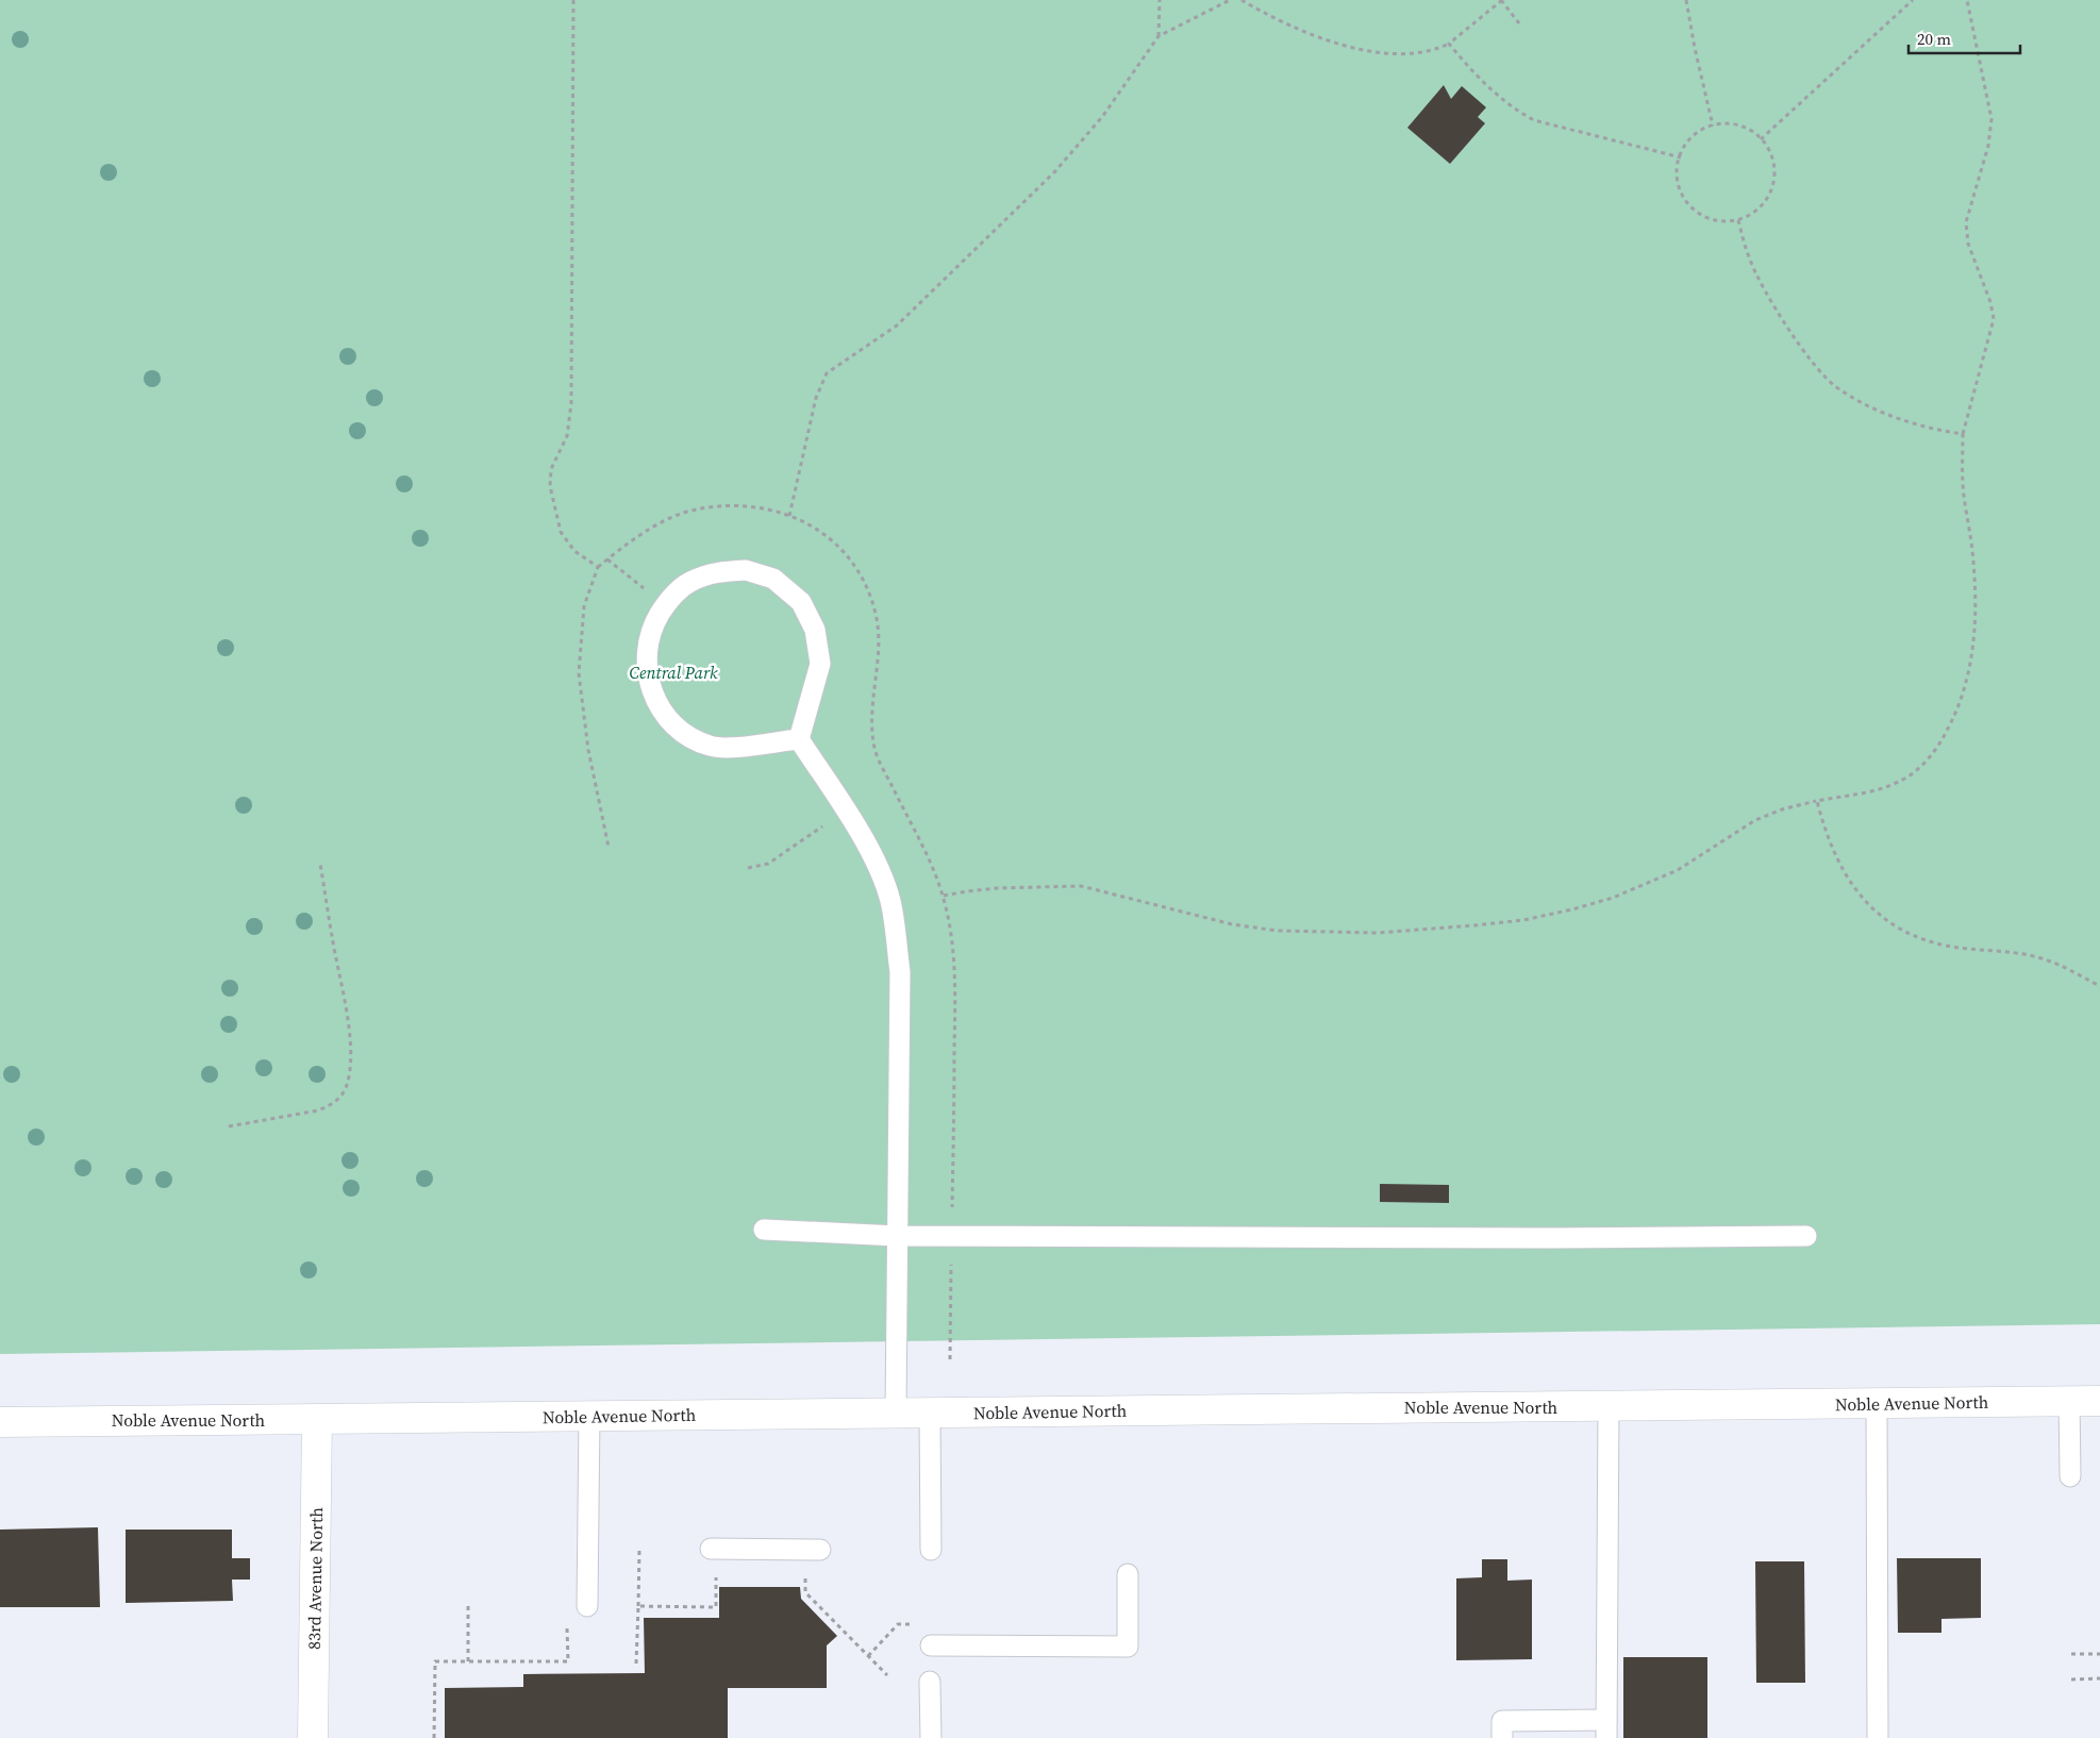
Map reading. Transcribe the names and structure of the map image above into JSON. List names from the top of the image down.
{
  "streets": {
    "street": ["Noble Avenue North", "83rd Avenue North"]
  },
  "crossings": [
    ["Noble Avenue North", "83rd Avenue North"]
  ],
  "parks": ["Central Park"],
  "scale_bar": "20 m"
}
